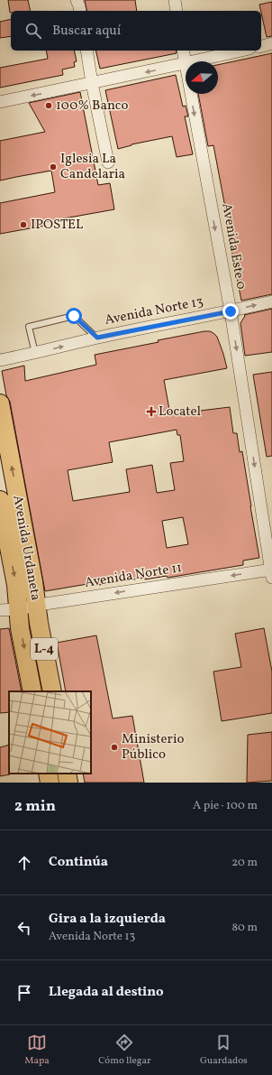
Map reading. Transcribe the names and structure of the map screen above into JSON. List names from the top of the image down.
{
  "streets": {
    "main road": ["Avenida Urdaneta", "L-4"],
    "street": ["Avenida Este 0", "Avenida Norte 13", "Avenida Norte 11"]
  },
  "crossings": [
    ["Avenida Este 0", "Avenida Norte 13"],
    ["Avenida Este 0", "Avenida Norte 11"],
    ["Avenida Urdaneta", "Avenida Norte 11"]
  ],
  "one_way": ["Avenida Este 0", "Avenida Norte 13", "Avenida Norte 11"],
  "places": {
    "other": [
      "100% Banco",
      "Iglesia La Candelaria",
      "IPOSTEL",
      "Ministerio Público"
    ],
    "health": ["Locatel"]
  },
  "north": "left",
  "page": {
    "search": "Buscar aquí",
    "heading": ["2 min", "A pie · 100 m"],
    "list": [
      ["Continúa", "20 m"],
      ["Gira a la izquierda", "Avenida Norte 13", "80 m"],
      "Llegada al destino"
    ],
    "nav": ["Mapa", "Cómo llegar", "Guardados"]
  }
}
